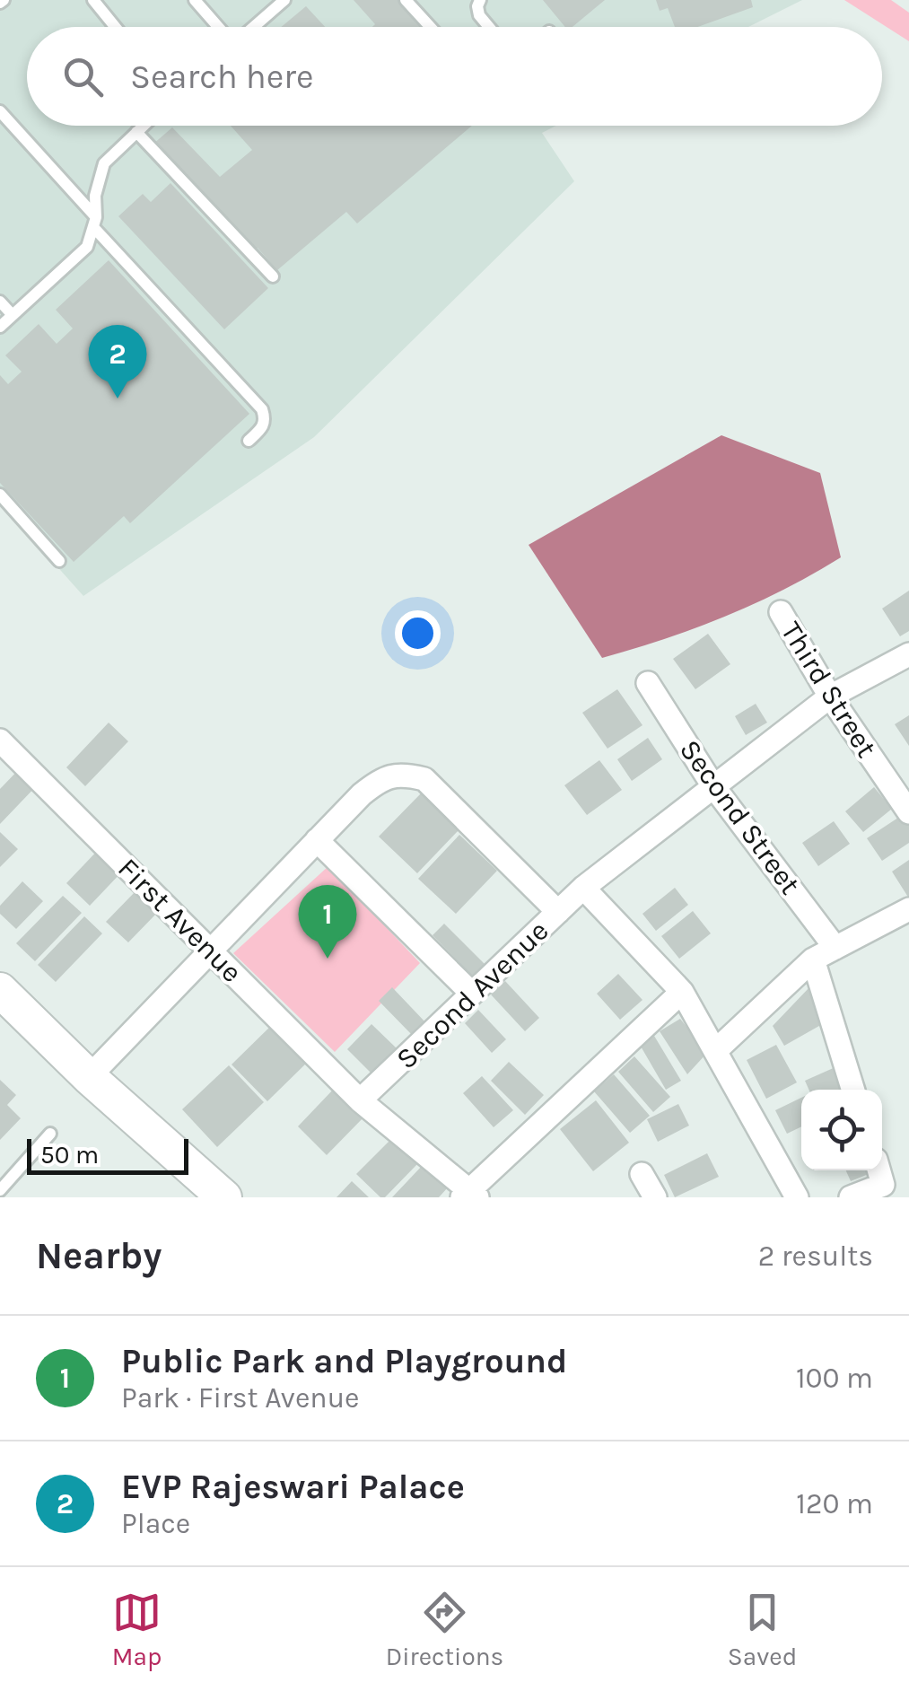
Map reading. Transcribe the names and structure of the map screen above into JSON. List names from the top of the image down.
{
  "streets": {
    "street": [
      "Third Street",
      "Second Street",
      "First Avenue",
      "Second Avenue"
    ]
  },
  "crossings": [
    ["Third Street", "Second Avenue"],
    ["Second Street", "Second Avenue"],
    ["First Avenue", "Second Avenue"]
  ],
  "scale_bar": "50 m",
  "page": {
    "search": "Search here",
    "pins": ["2", "1"],
    "scale": "50 m",
    "heading": ["Nearby", "2 results"],
    "list": [
      {
        "mark": "1",
        "name": "Public Park and Playground",
        "note": "Park · First Avenue",
        "value": "100 m"
      },
      {
        "mark": "2",
        "name": "EVP Rajeswari Palace",
        "note": "Place",
        "value": "120 m"
      }
    ],
    "nav": ["Map", "Directions", "Saved"]
  }
}
